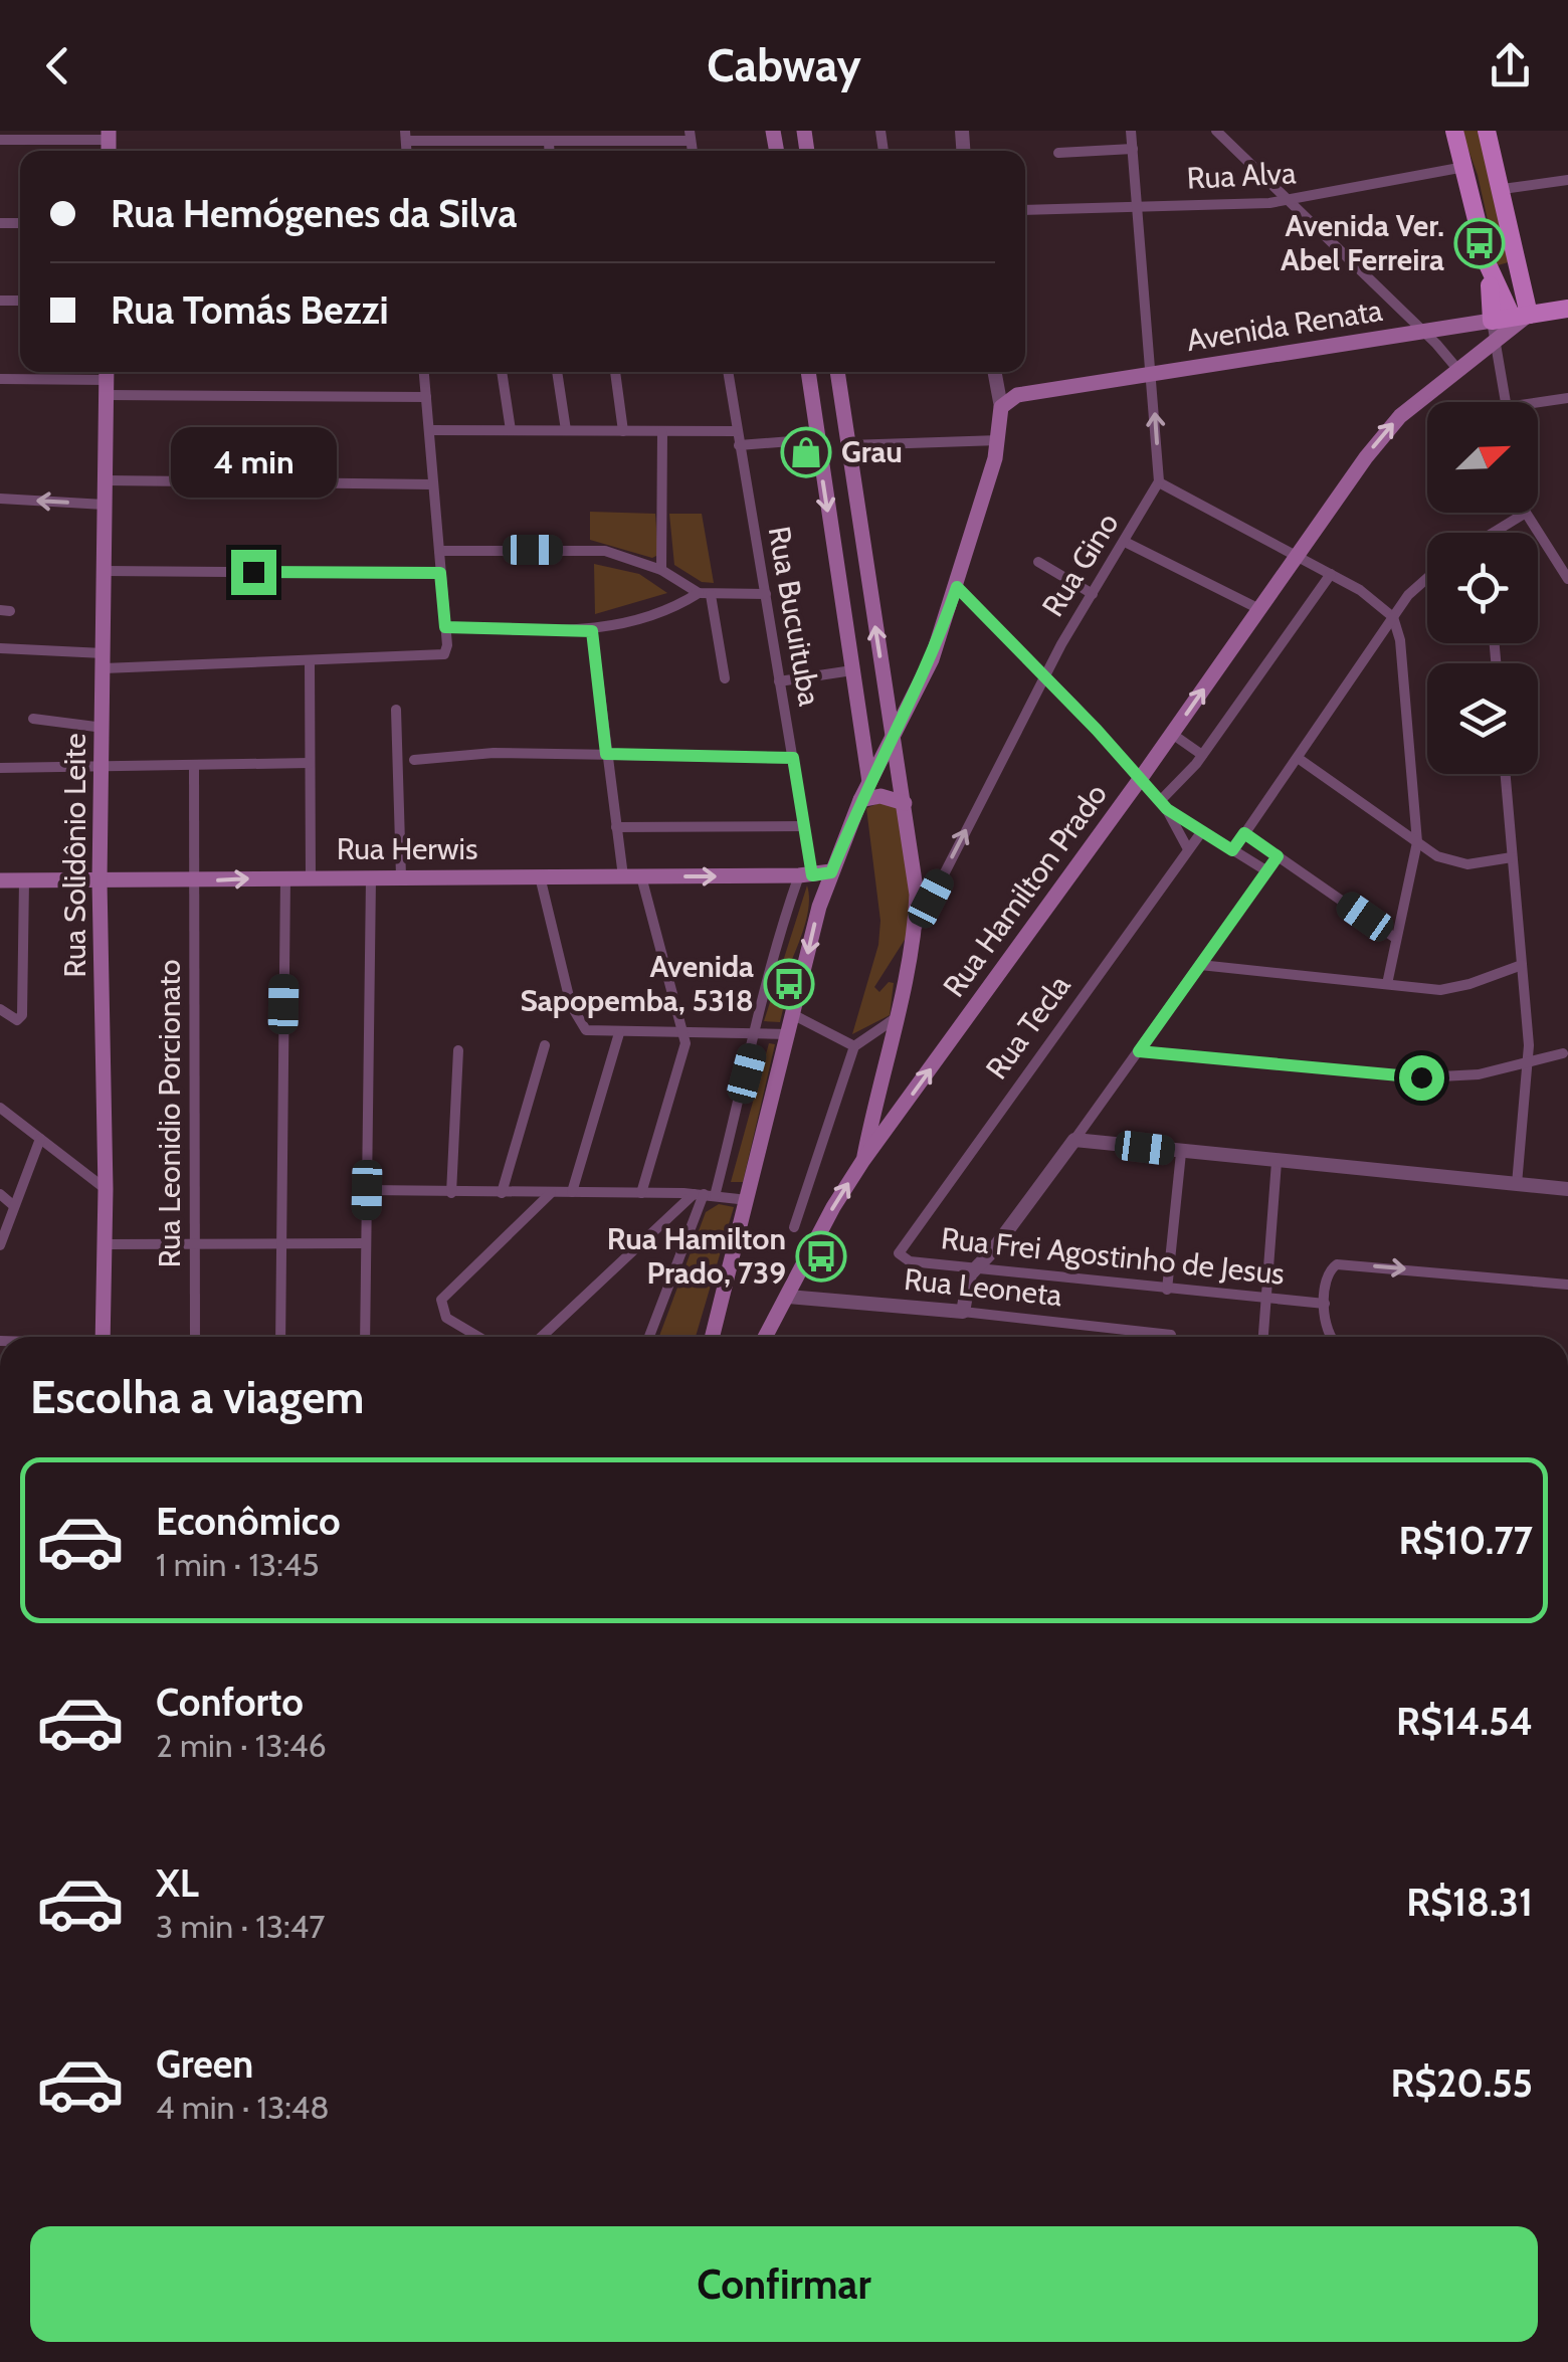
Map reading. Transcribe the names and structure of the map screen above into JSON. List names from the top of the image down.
{
  "streets": {
    "main road": [
      "Avenida Renata",
      "Rua Herwis",
      "Rua Solidônio Leite",
      "Rua Hamilton Prado"
    ],
    "street": [
      "Rua Alva",
      "Rua Gino",
      "Rua Bucuituba",
      "Rua Tecla",
      "Rua Leonidio Porcionato",
      "Rua Frei Agostinho de Jesus",
      "Rua Leoneta"
    ]
  },
  "crossings": [
    ["Avenida Renata", "Rua Hamilton Prado"],
    ["Rua Bucuituba", "Rua Herwis"],
    ["Rua Herwis", "Rua Solidônio Leite"],
    ["Rua Herwis", "Rua Leonidio Porcionato"],
    ["Rua Hamilton Prado", "Rua Leoneta"],
    ["Rua Tecla", "Rua Frei Agostinho de Jesus"]
  ],
  "one_way": ["Rua Gino"],
  "places": {
    "bus stop": ["Avenida Ver. Abel Ferreira", "Avenida Sapopemba, 5318", "Rua Hamilton Prado, 739"],
    "shop": ["Grau"]
  },
  "north": "top right",
  "page": {
    "header": "Cabway",
    "banner": ["Rua Hemógenes da Silva", "Rua Tomás Bezzi"],
    "bubble": "4 min",
    "heading": "Escolha a viagem",
    "list": [
      {
        "name": "Econômico",
        "note": "1 min · 13:45",
        "value": "R$10.77"
      },
      {
        "name": "Conforto",
        "note": "2 min · 13:46",
        "value": "R$14.54"
      },
      {
        "name": "XL",
        "note": "3 min · 13:47",
        "value": "R$18.31"
      },
      {
        "name": "Green",
        "note": "4 min · 13:48",
        "value": "R$20.55"
      }
    ],
    "buttons": "Confirmar"
  }
}
